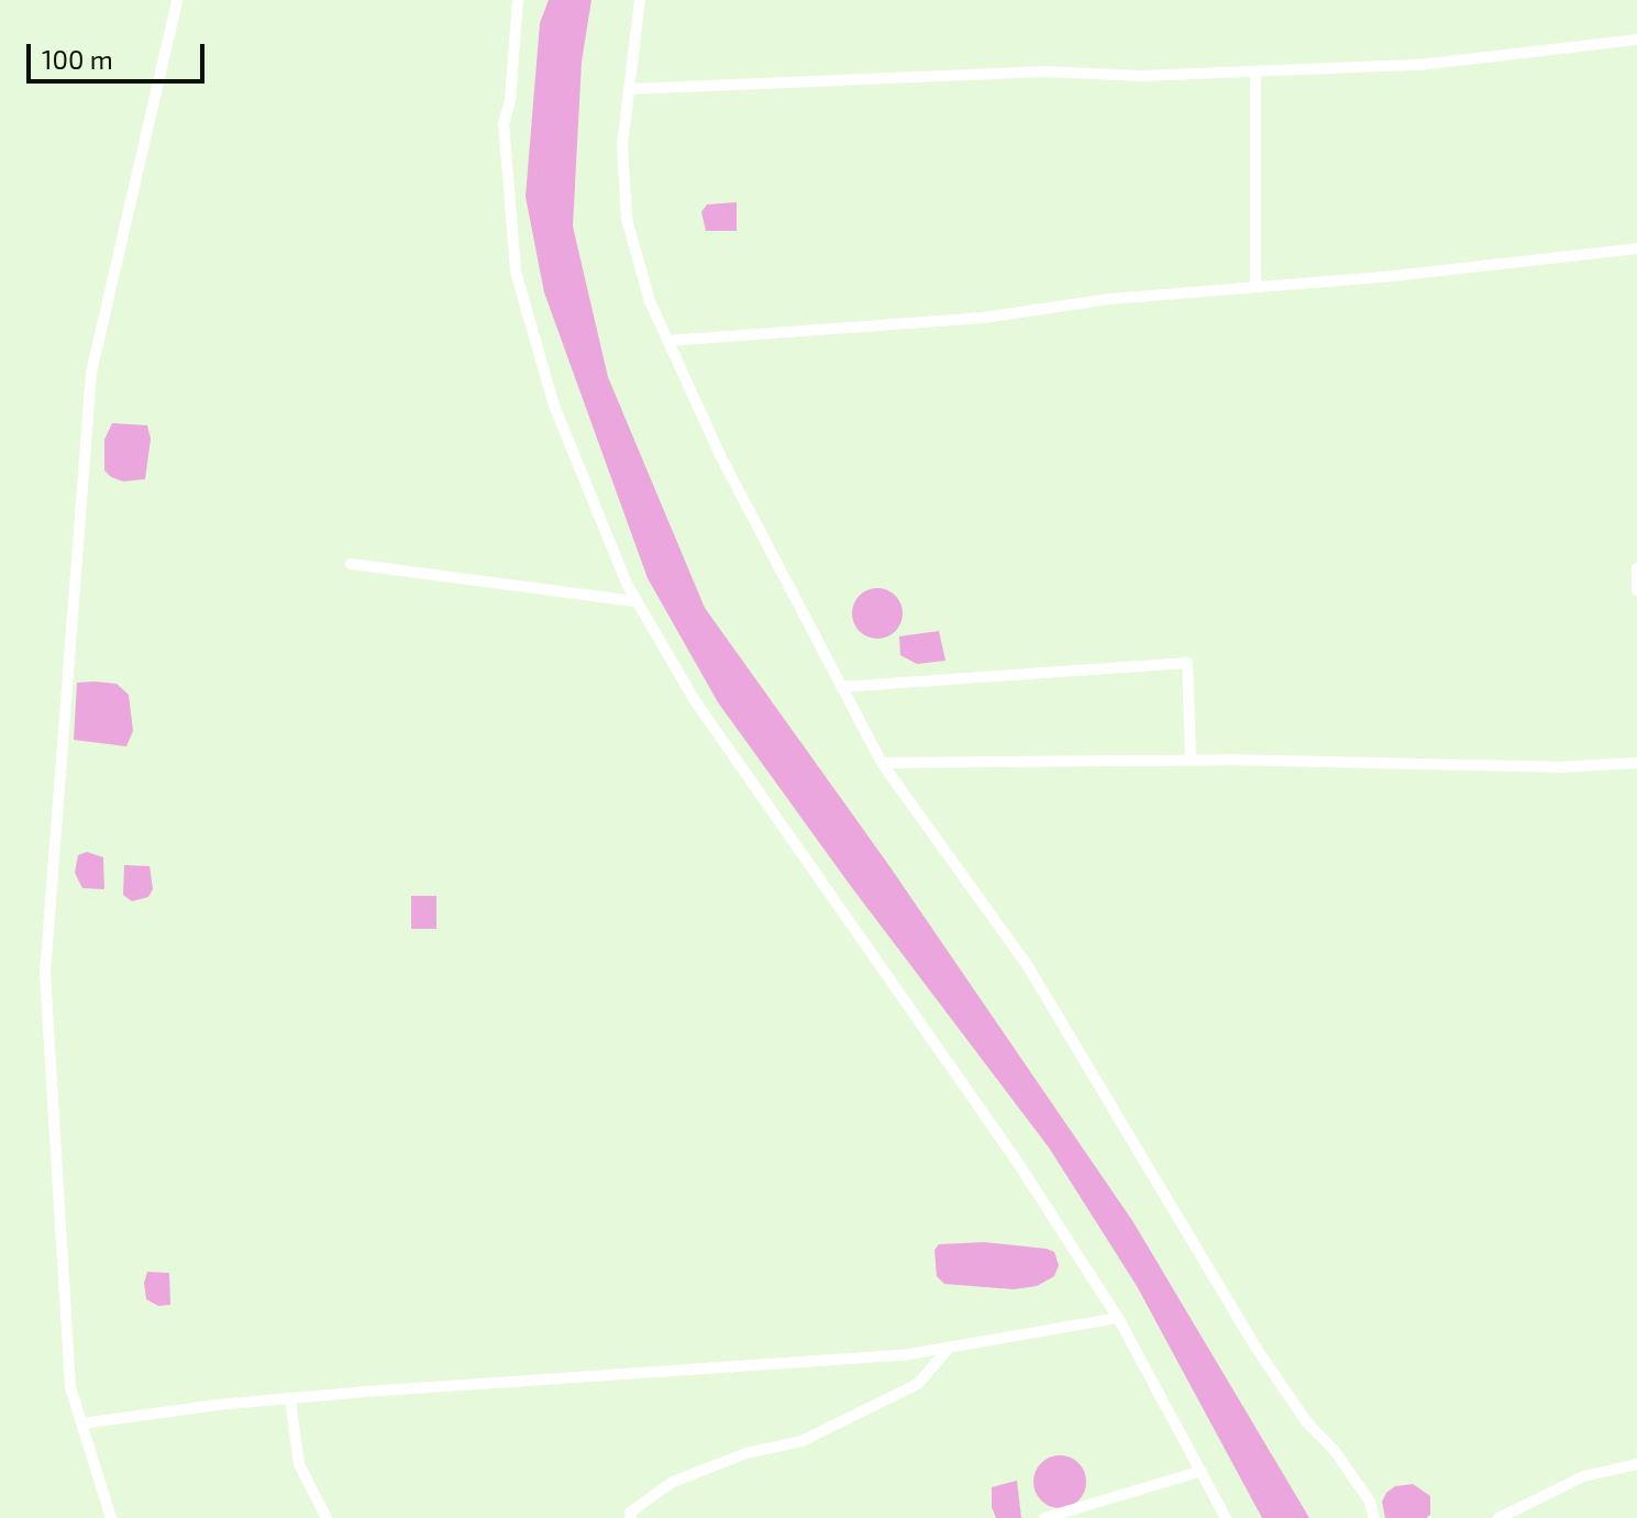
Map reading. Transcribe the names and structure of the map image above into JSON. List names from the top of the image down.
{
  "scale_bar": "100 m"
}
